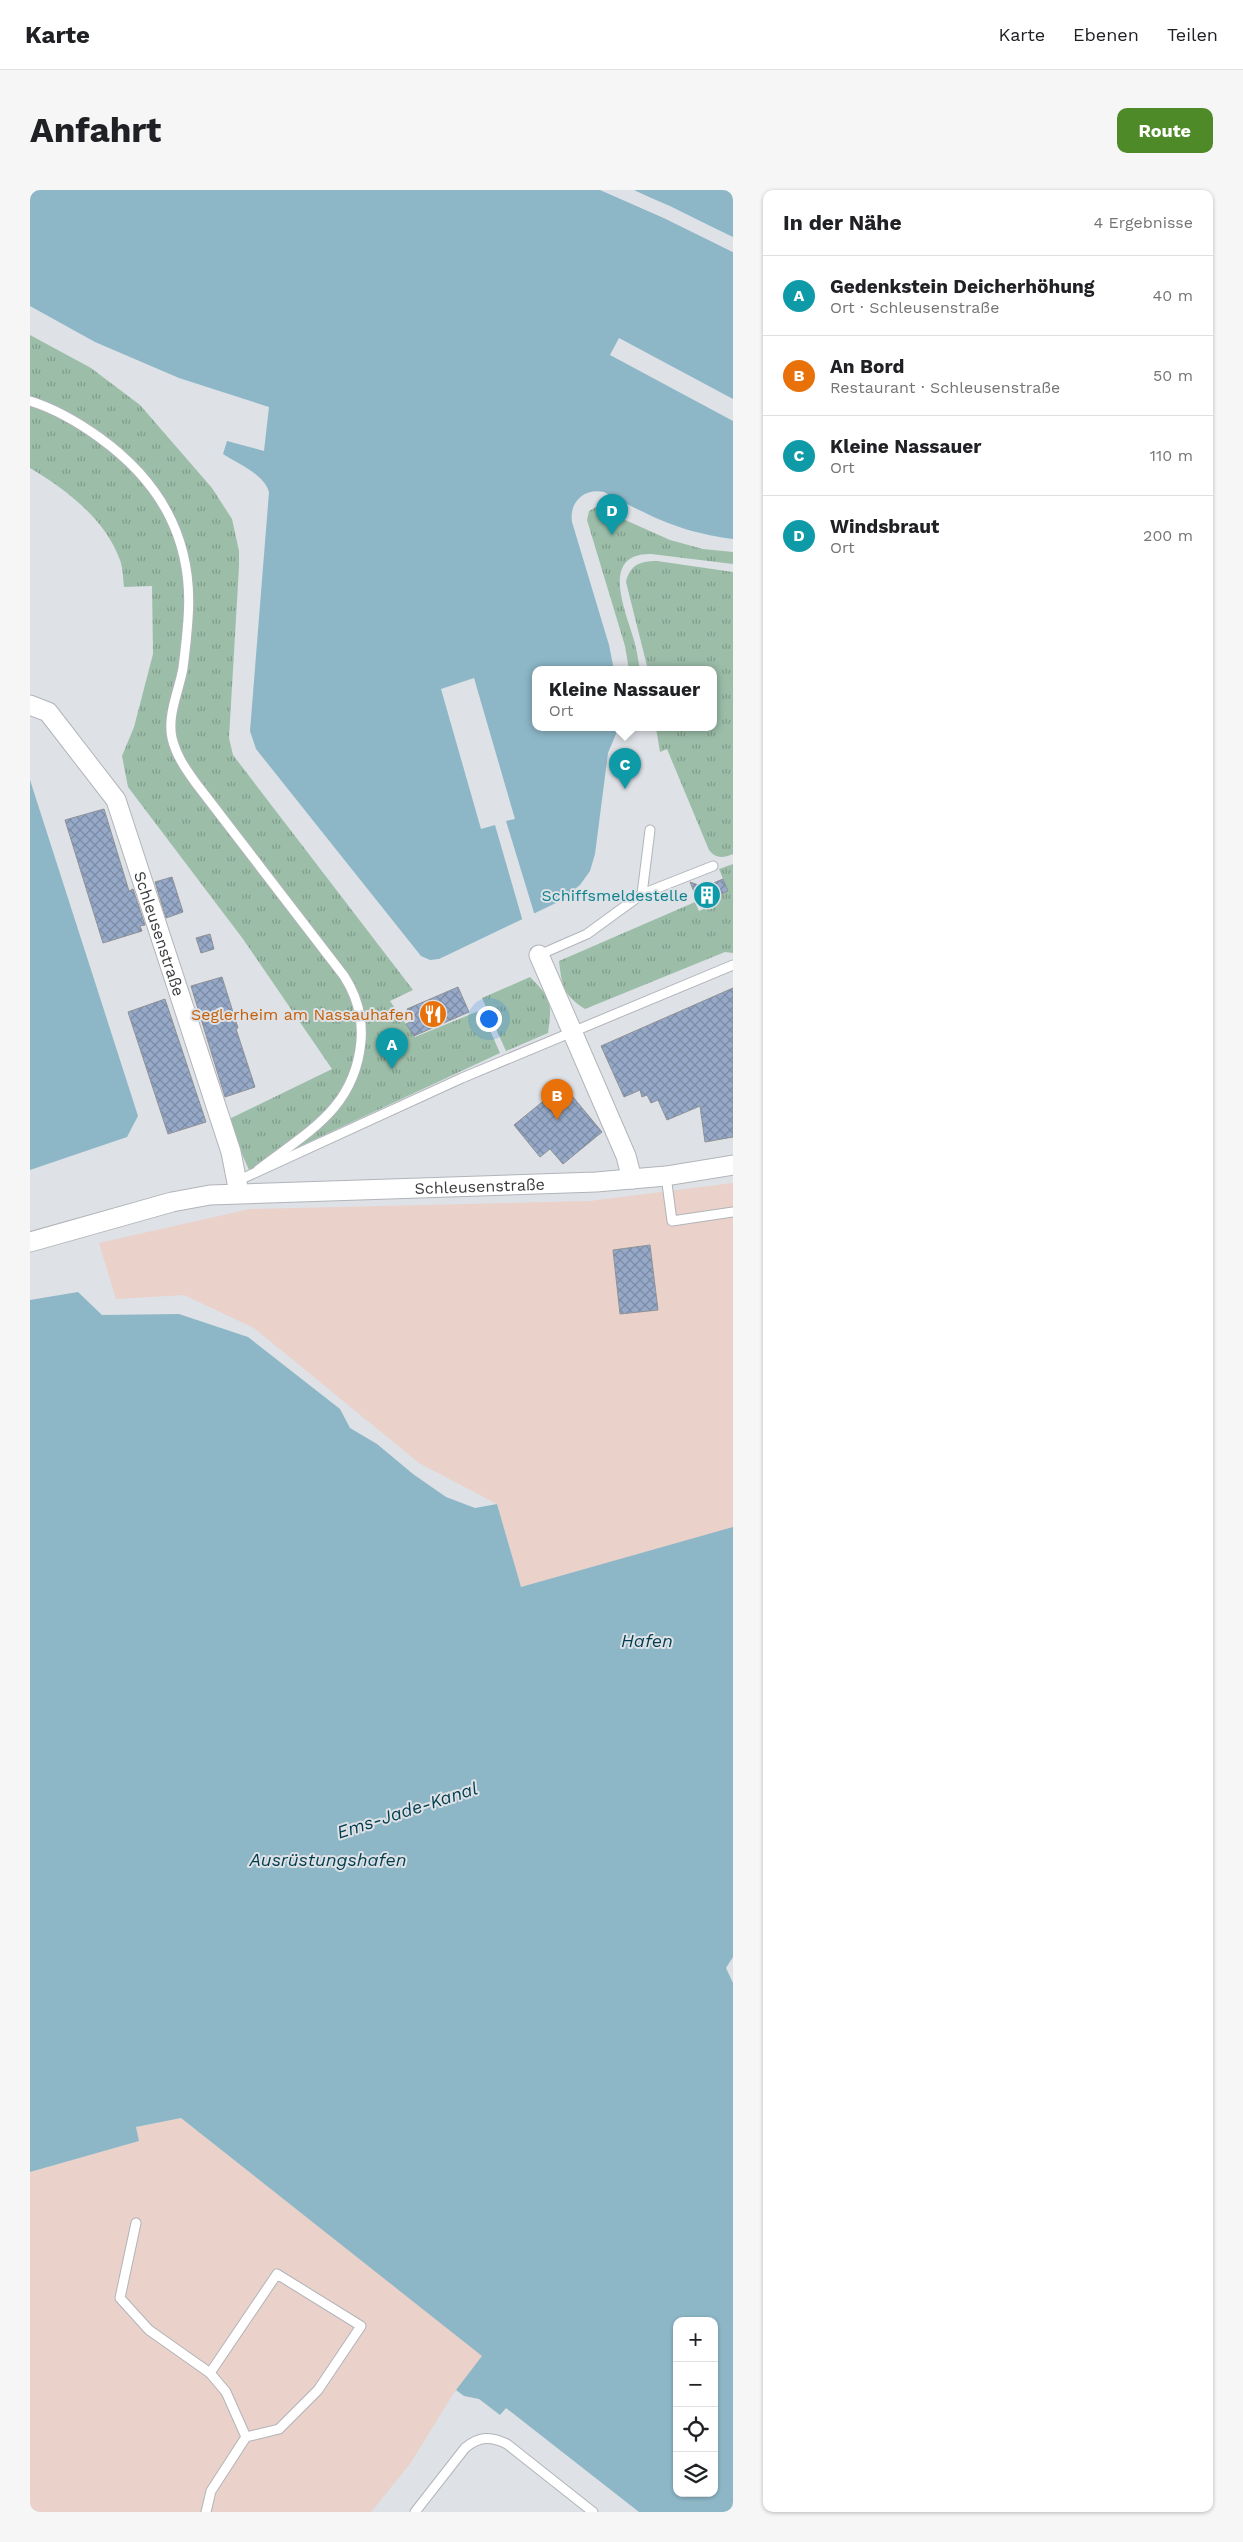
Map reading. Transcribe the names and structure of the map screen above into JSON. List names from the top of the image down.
{
  "streets": {
    "street": ["Schleusenstraße"]
  },
  "water": ["Hafen", "Ems-Jade-Kanal", "Ausrüstungshafen"],
  "places": {
    "building": ["Schiffsmeldestelle"],
    "restaurant": ["Seglerheim am Nassauhafen"]
  },
  "page": {
    "header": "Karte",
    "nav": ["Karte", "Ebenen", "Teilen"],
    "buttons": "Route",
    "title": "Anfahrt",
    "heading": ["In der Nähe", "4 Ergebnisse"],
    "list": [
      {
        "mark": "A",
        "name": "Gedenkstein Deicherhöhung",
        "note": "Ort · Schleusenstraße",
        "value": "40 m"
      },
      {
        "mark": "B",
        "name": "An Bord",
        "note": "Restaurant · Schleusenstraße",
        "value": "50 m"
      },
      {
        "mark": "C",
        "name": "Kleine Nassauer",
        "note": "Ort",
        "value": "110 m"
      },
      {
        "mark": "D",
        "name": "Windsbraut",
        "note": "Ort",
        "value": "200 m"
      }
    ],
    "pins": [
      "D",
      "C",
      "A",
      "B"
    ],
    "popup": ["Kleine Nassauer", "Ort"],
    "map_buttons": ["+", "−"]
  }
}
